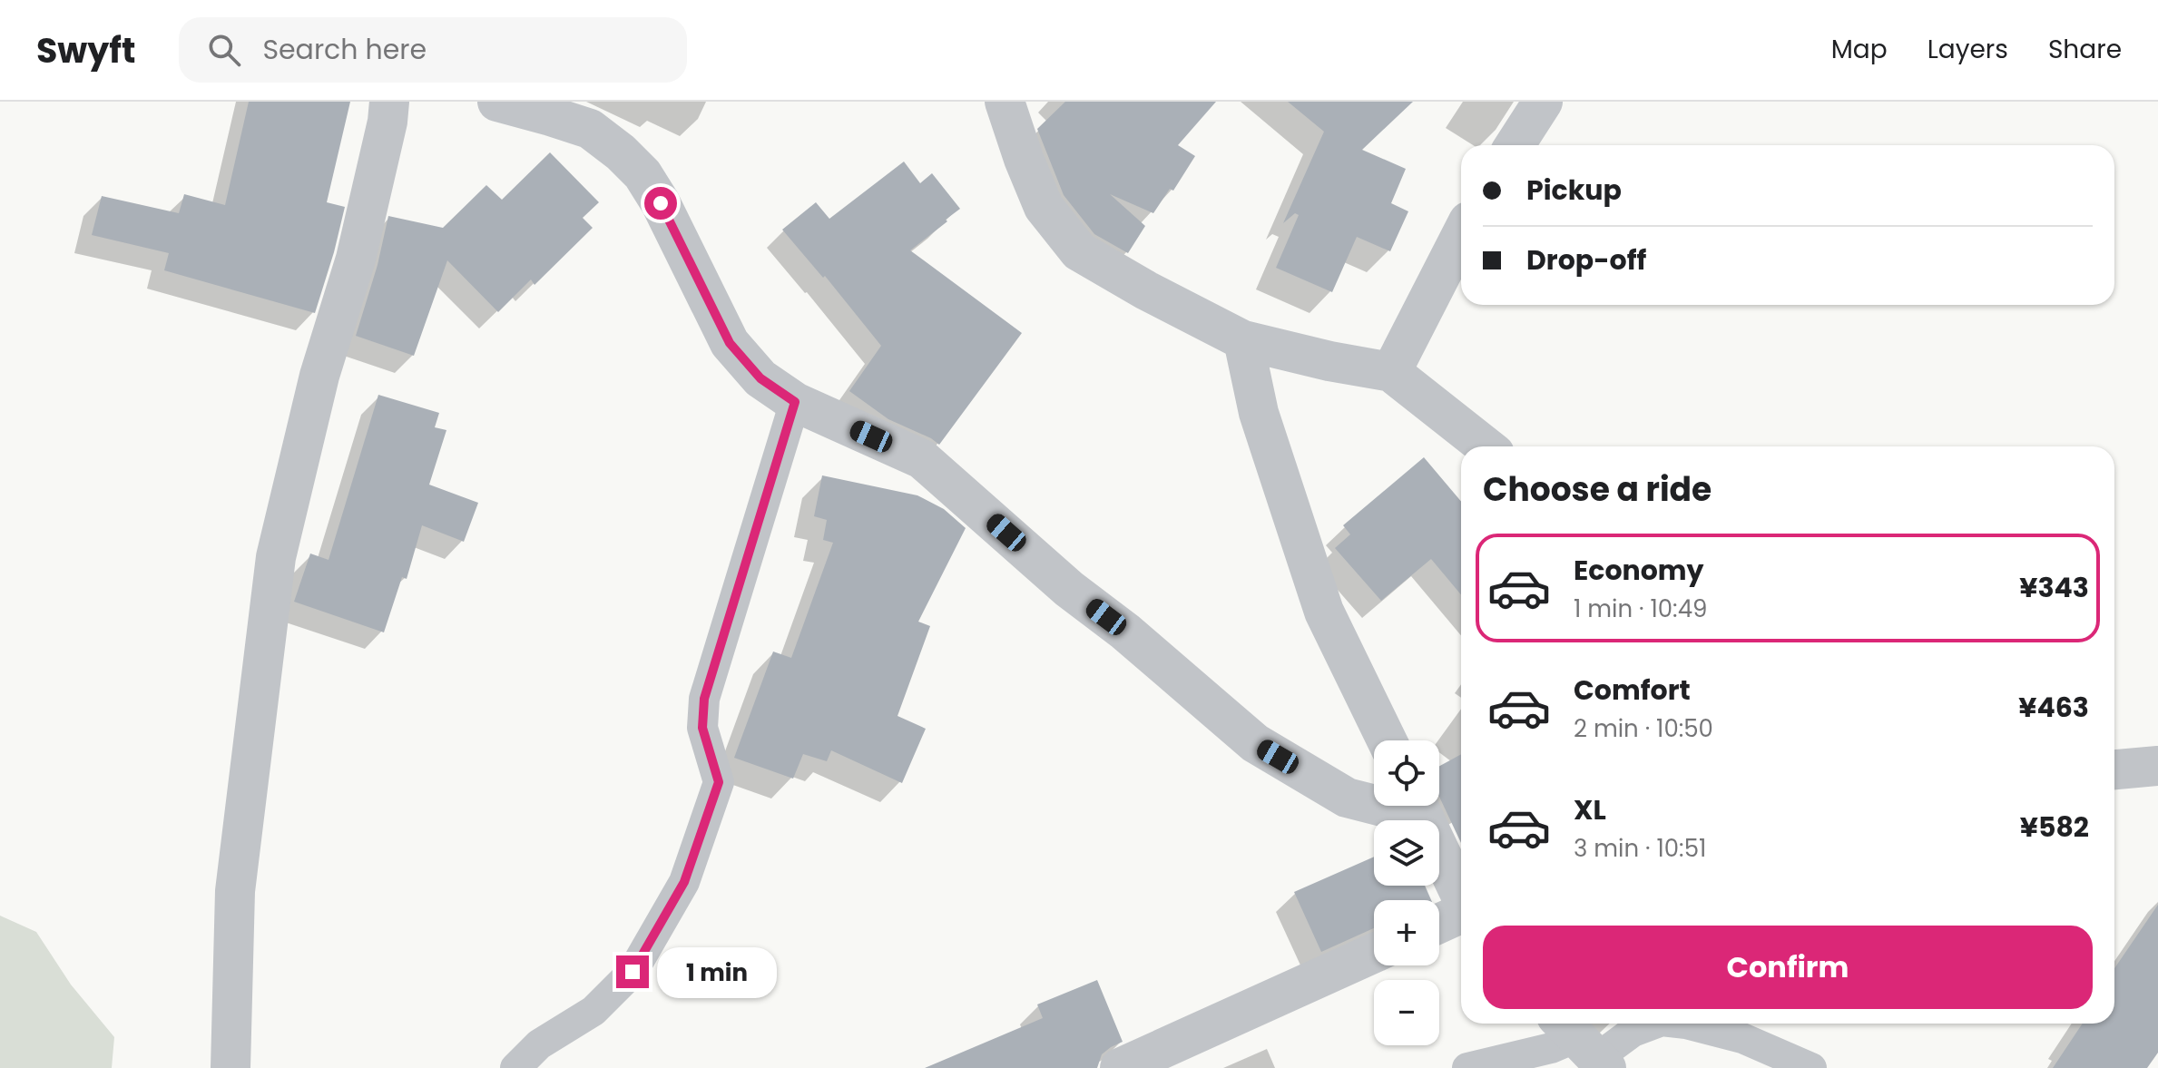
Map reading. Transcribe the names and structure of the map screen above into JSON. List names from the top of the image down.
{
  "page": {
    "header": "Swyft",
    "search": "Search here",
    "nav": ["Map", "Layers", "Share"],
    "banner": ["Pickup", "Drop-off"],
    "heading": "Choose a ride",
    "list": [
      {
        "name": "Economy",
        "note": "1 min · 10:49",
        "value": "¥343"
      },
      {
        "name": "Comfort",
        "note": "2 min · 10:50",
        "value": "¥463"
      },
      {
        "name": "XL",
        "note": "3 min · 10:51",
        "value": "¥582"
      }
    ],
    "map_buttons": ["+", "−"],
    "buttons": "Confirm",
    "bubble": "1 min"
  }
}
